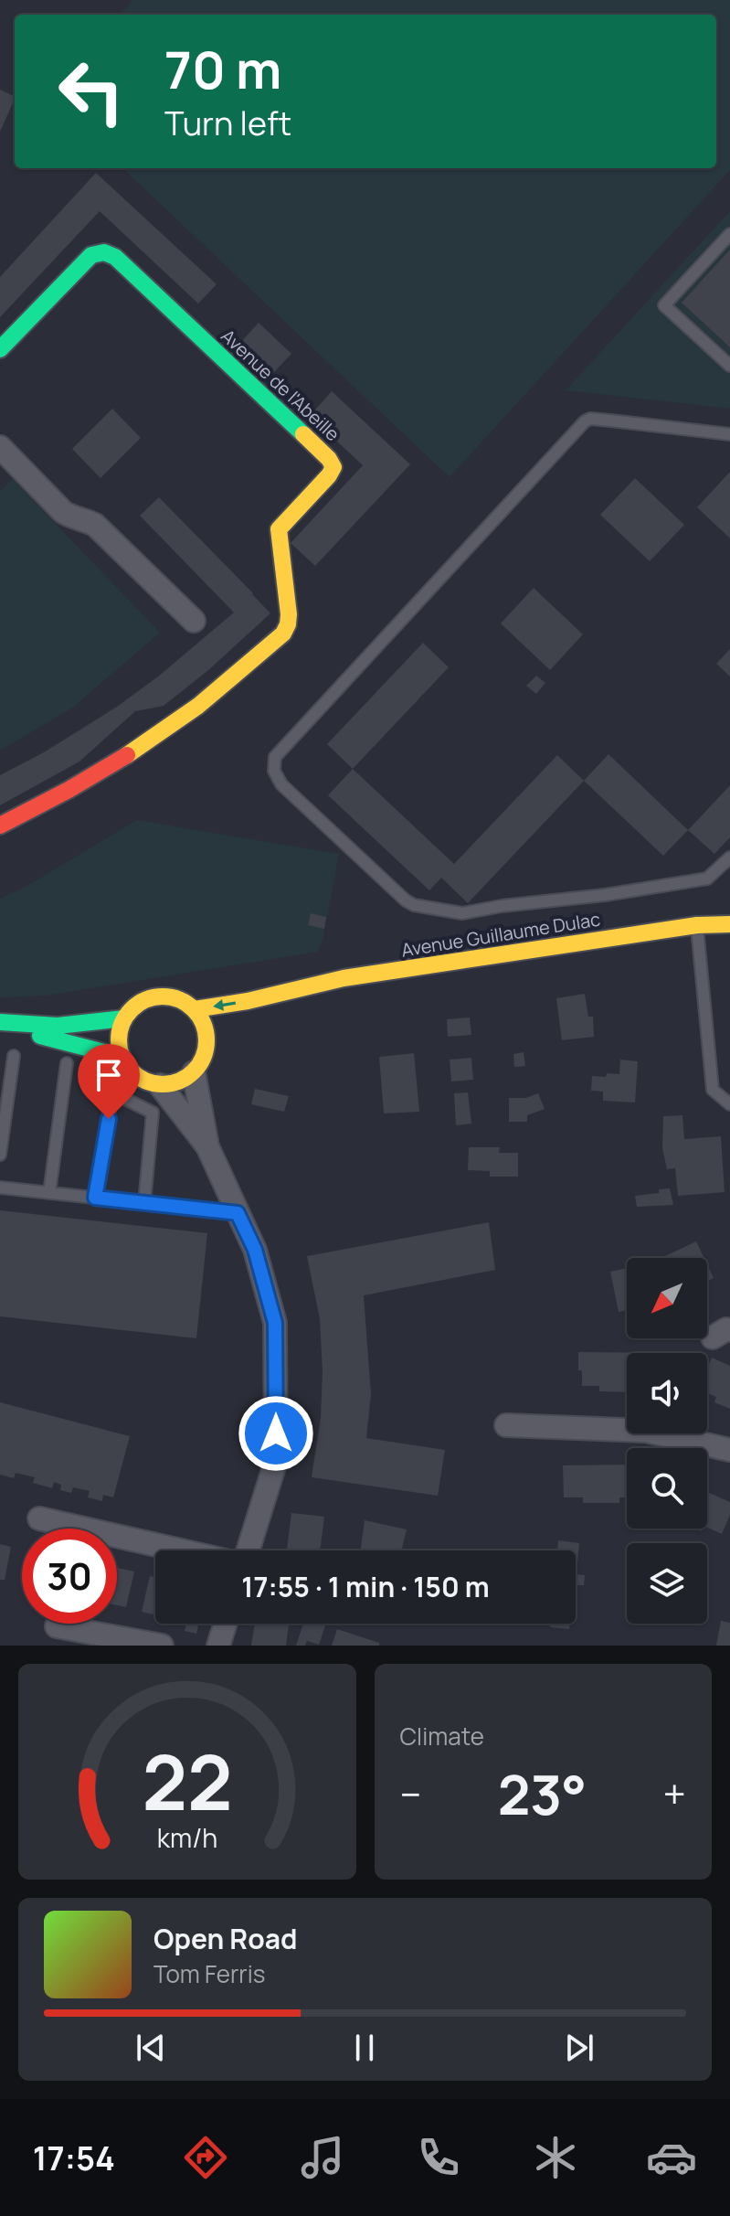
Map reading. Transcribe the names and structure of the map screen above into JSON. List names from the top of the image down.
{
  "streets": {
    "main road": ["Avenue de l'Abeille", "Avenue Guillaume Dulac"]
  },
  "north": "bottom left",
  "page": {
    "turn": ["70 m", "Turn left"],
    "limit": "30",
    "trip": "17:55 · 1 min · 150 m",
    "tile": "Climate",
    "heat": ["−", "23°", "+"],
    "song": ["Open Road", "Tom Ferris"],
    "tabs": "17:54",
    "gauge": ["22", "km/h"]
  }
}
